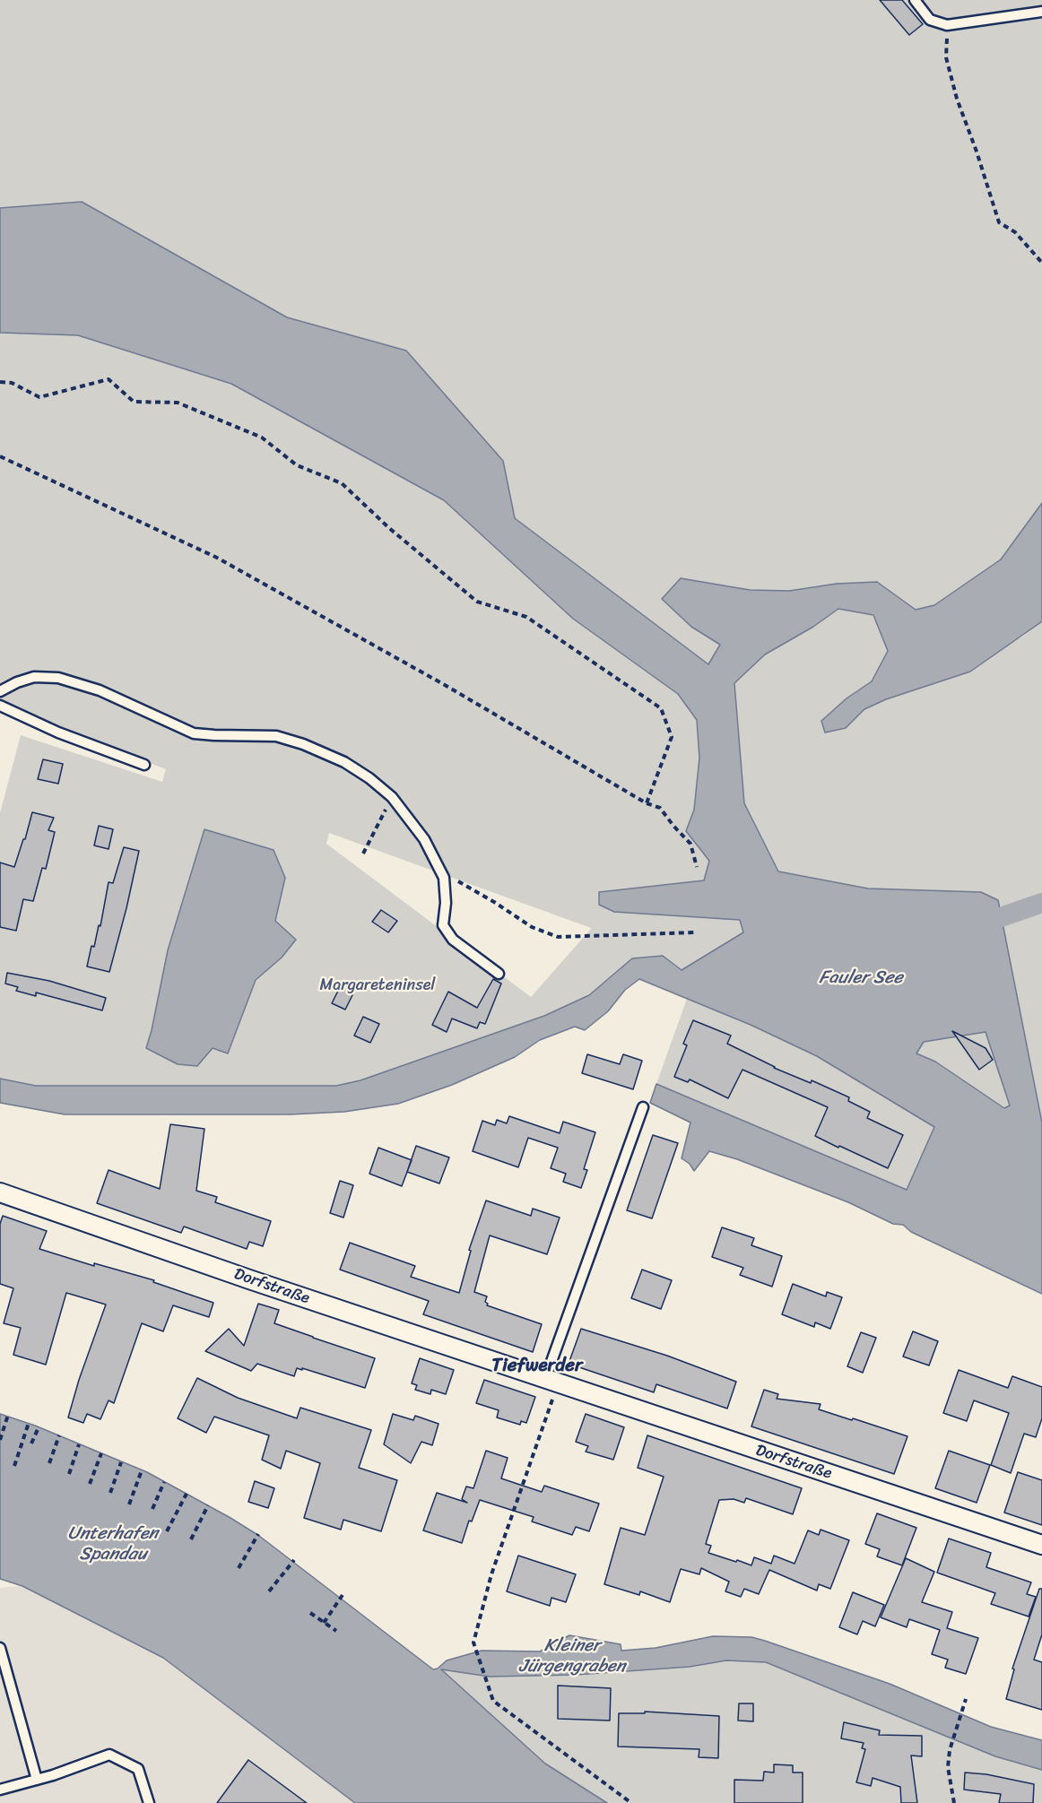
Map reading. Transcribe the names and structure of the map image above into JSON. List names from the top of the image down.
{
  "streets": {
    "street": ["Dorfstraße"]
  },
  "districts": ["Tiefwerder"],
  "water": ["Fauler See", "Unterhafen Spandau", "Kleiner Jürgengraben"],
  "parks": ["Margareteninsel"]
}
